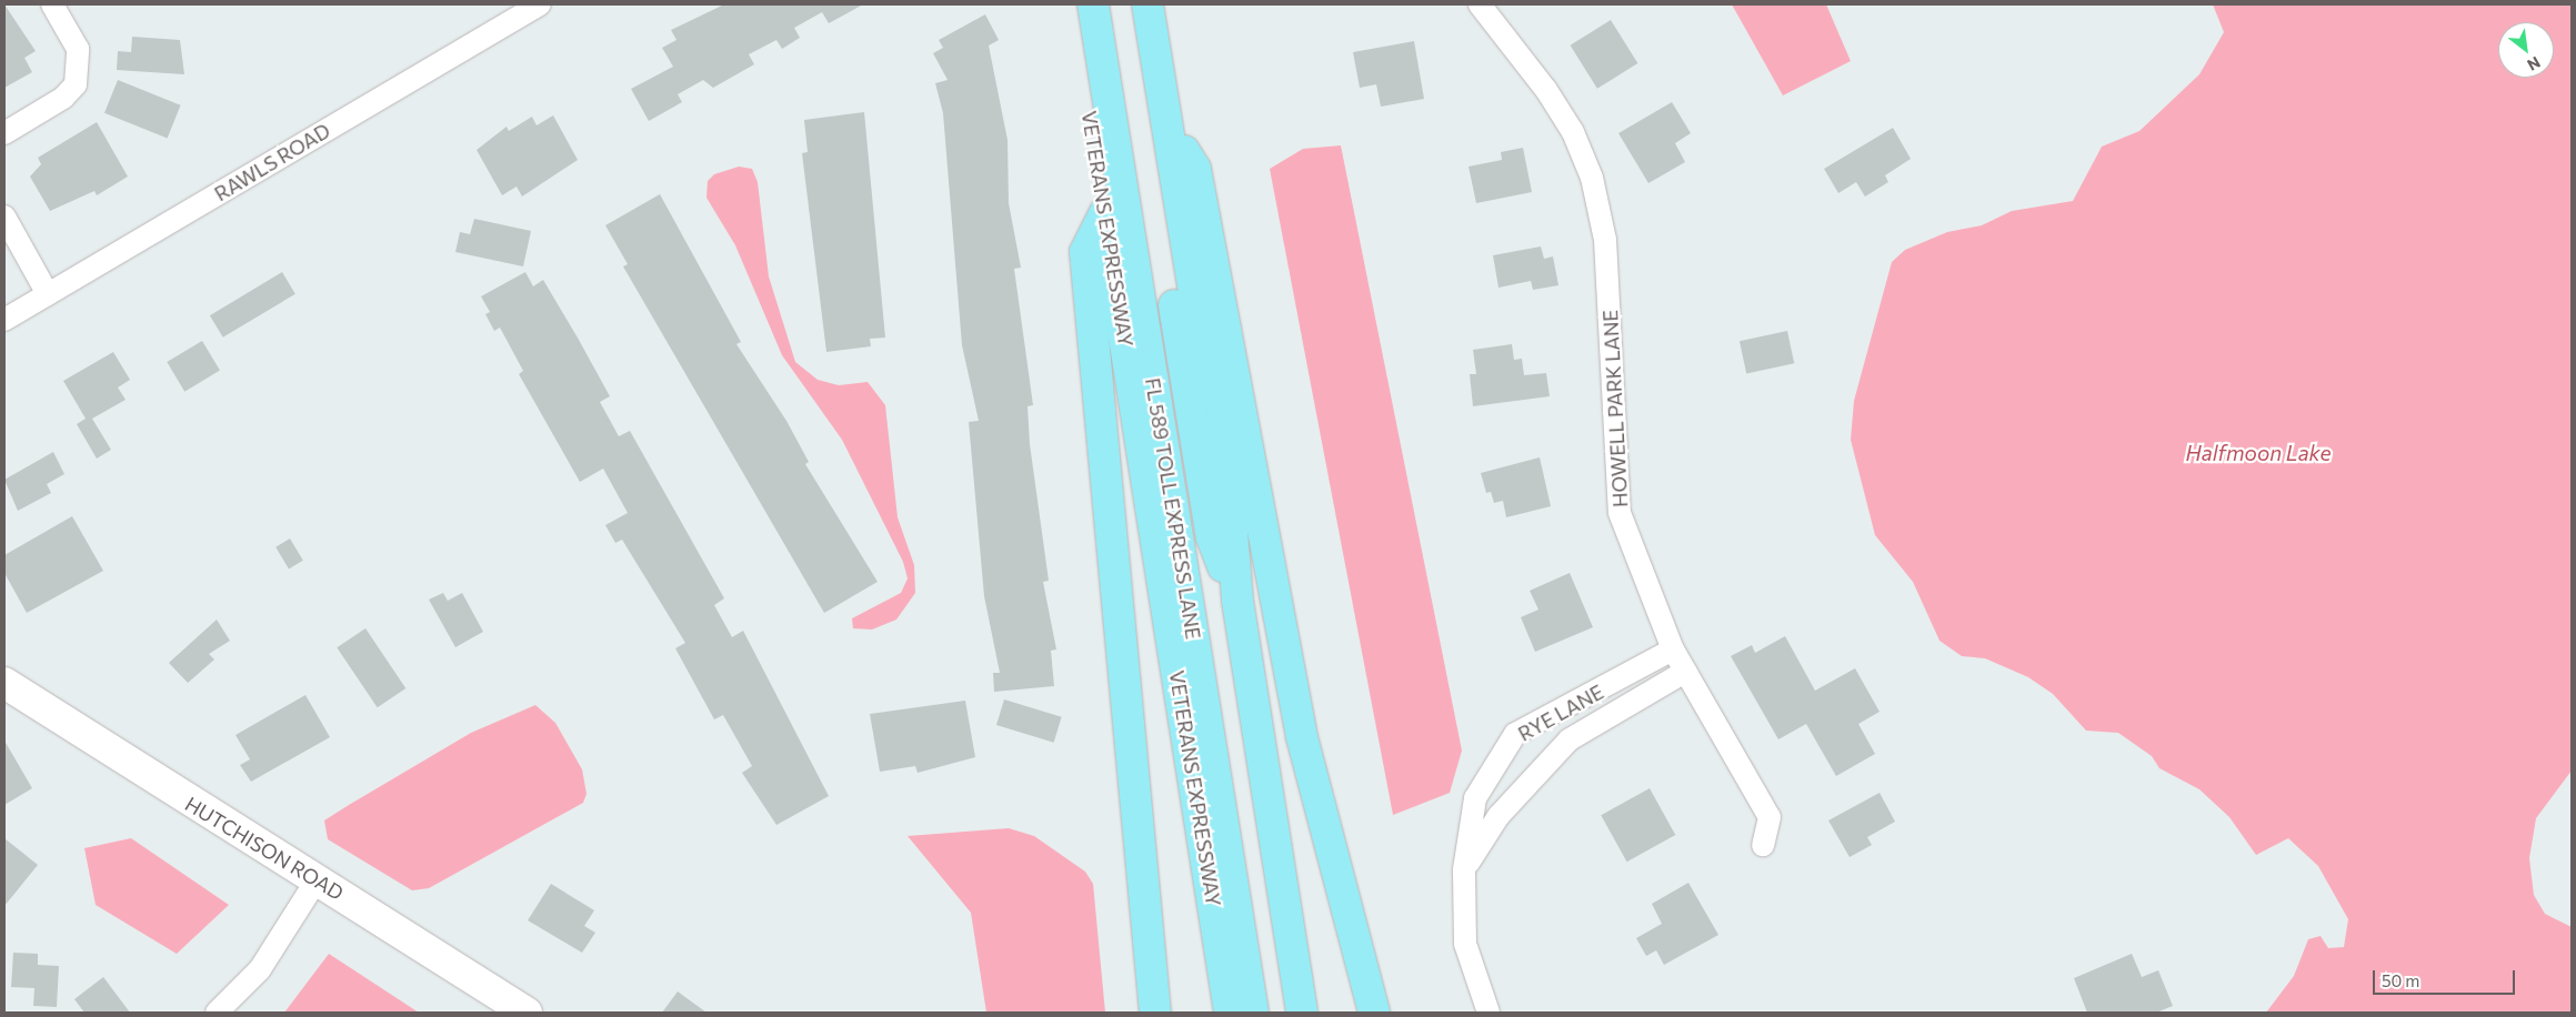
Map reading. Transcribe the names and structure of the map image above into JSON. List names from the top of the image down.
{
  "streets": {
    "highway": ["VETERANS EXPRESSWAY", "FL 589 TOLL EXPRESS LANE"],
    "street": [
      "RAWLS ROAD",
      "HOWELL PARK LANE",
      "RYE LANE",
      "HUTCHISON ROAD"
    ]
  },
  "crossings": [
    ["HOWELL PARK LANE", "RYE LANE"]
  ],
  "water": ["Halfmoon Lake"],
  "scale_bar": "50 m",
  "north": "bottom right"
}
